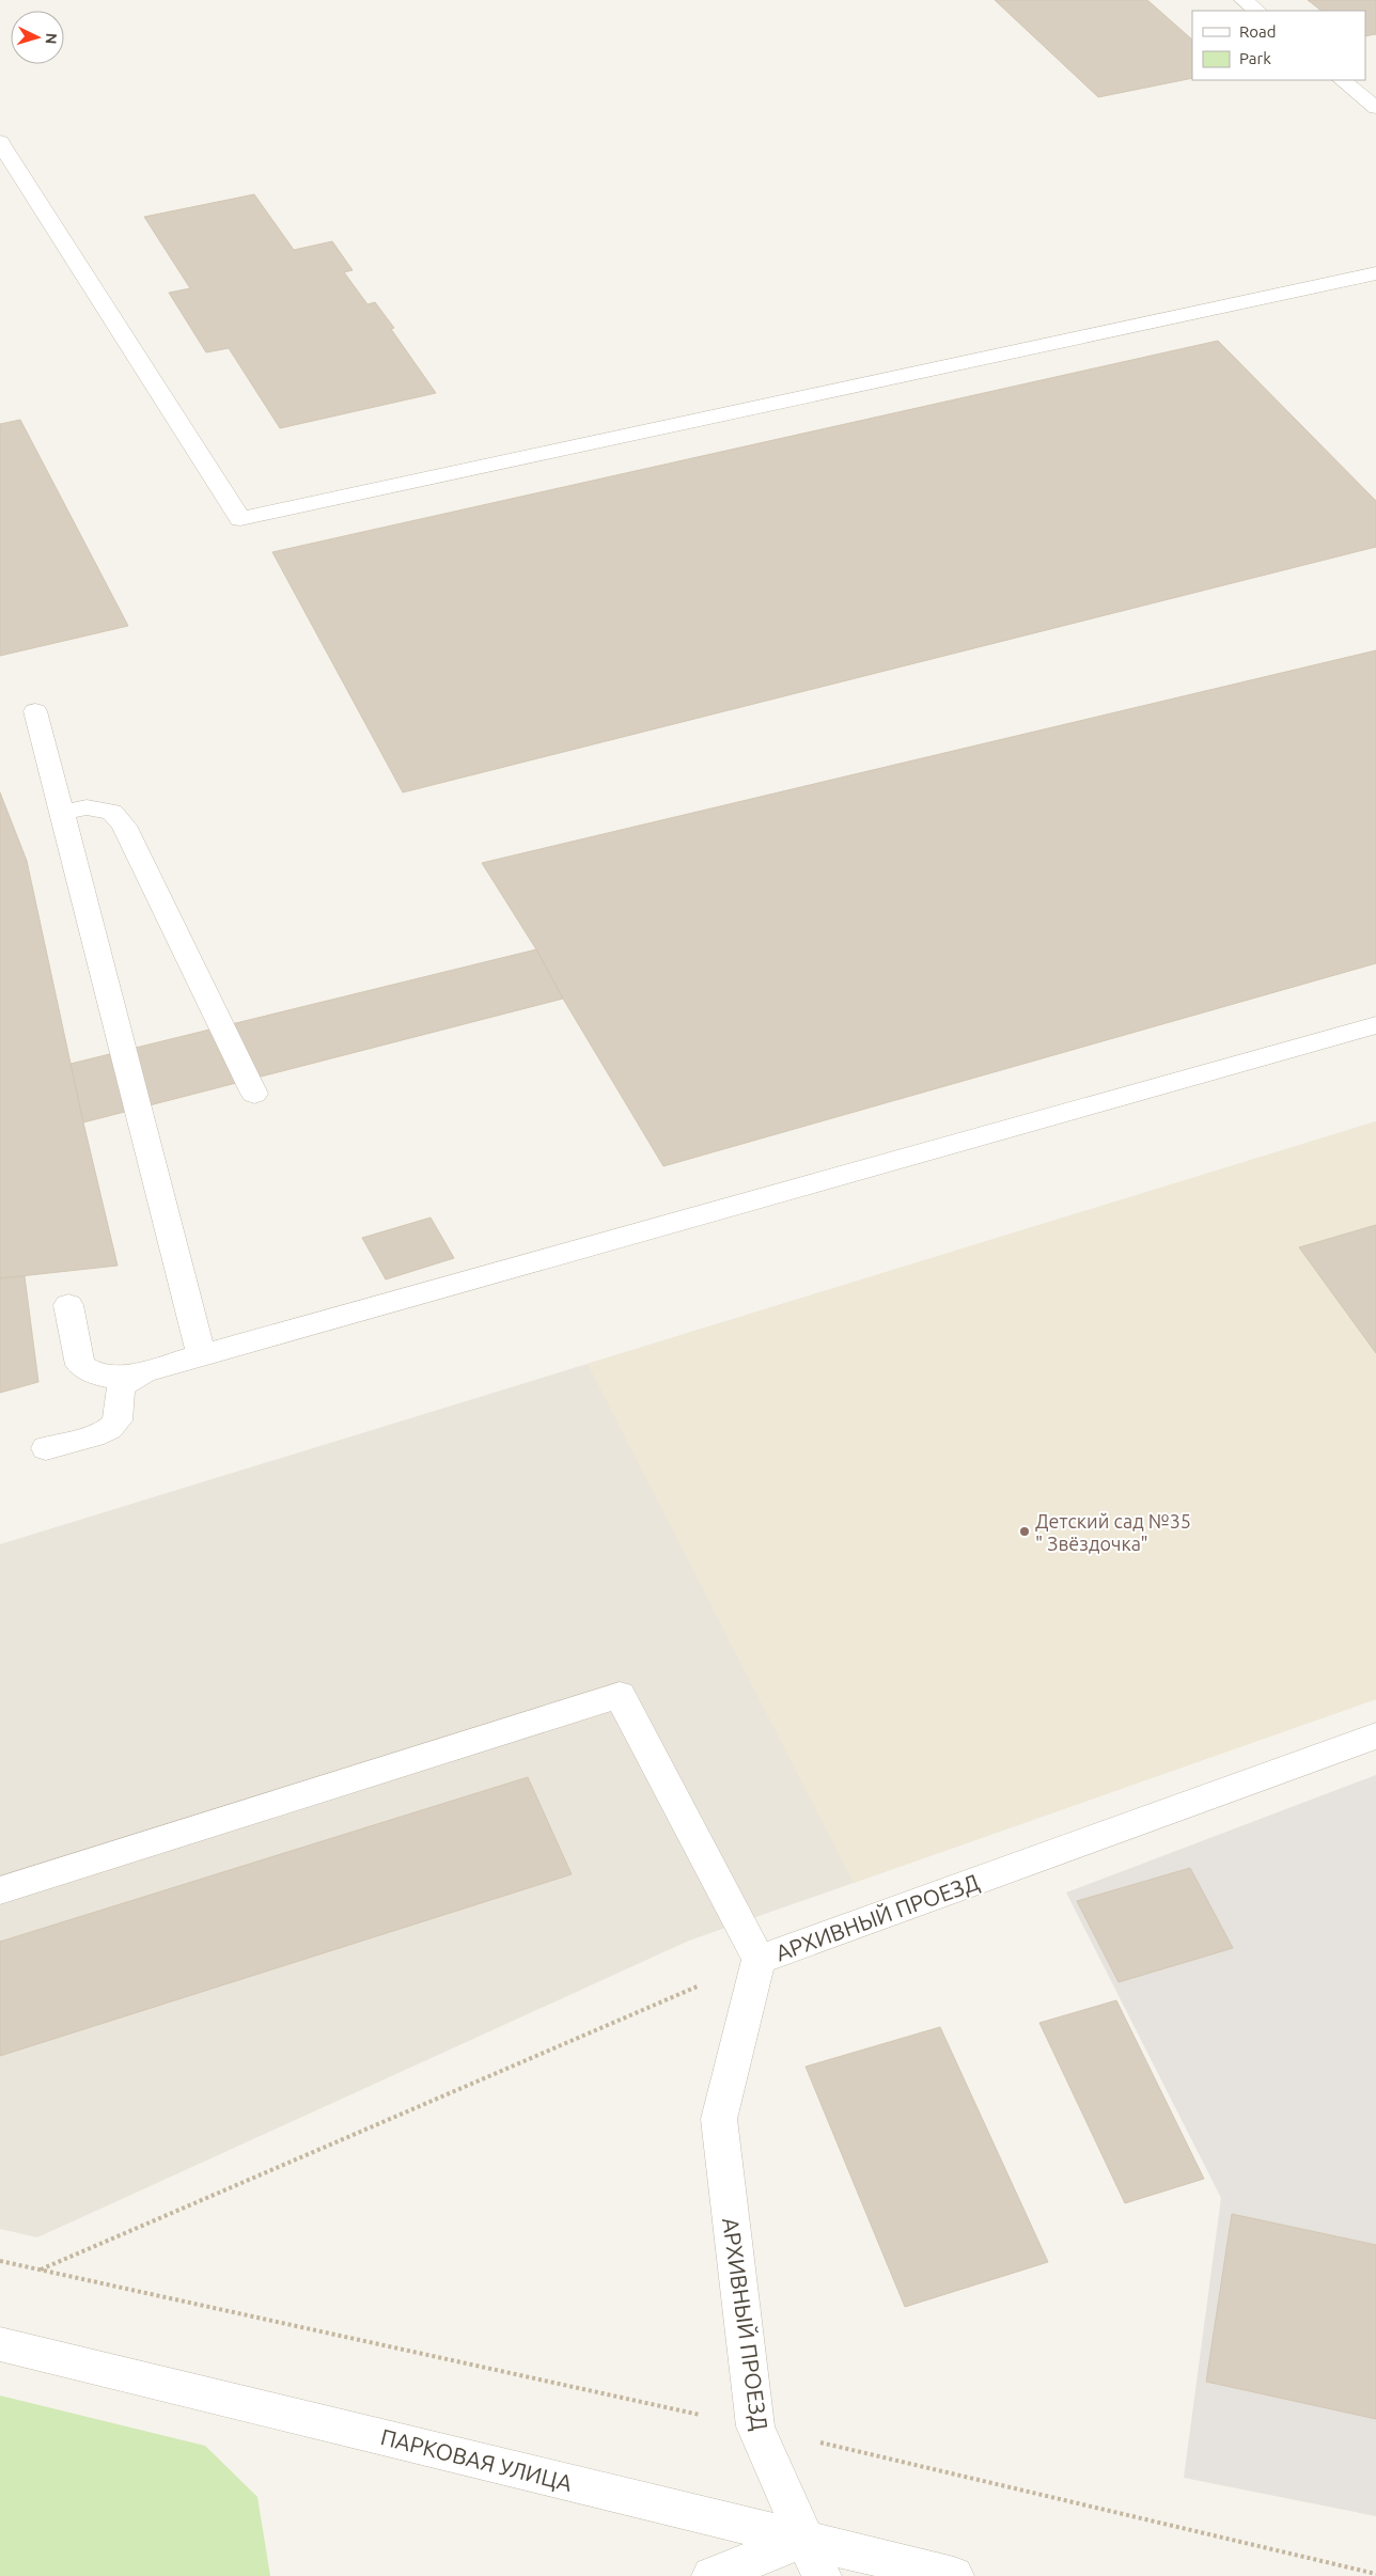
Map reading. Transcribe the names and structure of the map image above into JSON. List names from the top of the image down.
{
  "streets": {
    "street": ["АРХИВНЫЙ ПРОЕЗД", "ПАРКОВАЯ УЛИЦА"]
  },
  "crossings": [
    ["АРХИВНЫЙ ПРОЕЗД", "ПАРКОВАЯ УЛИЦА"]
  ],
  "places": ["Детский сад №35 \" Звёздочка\""],
  "legend": ["Road", "Park"],
  "north": "right"
}
